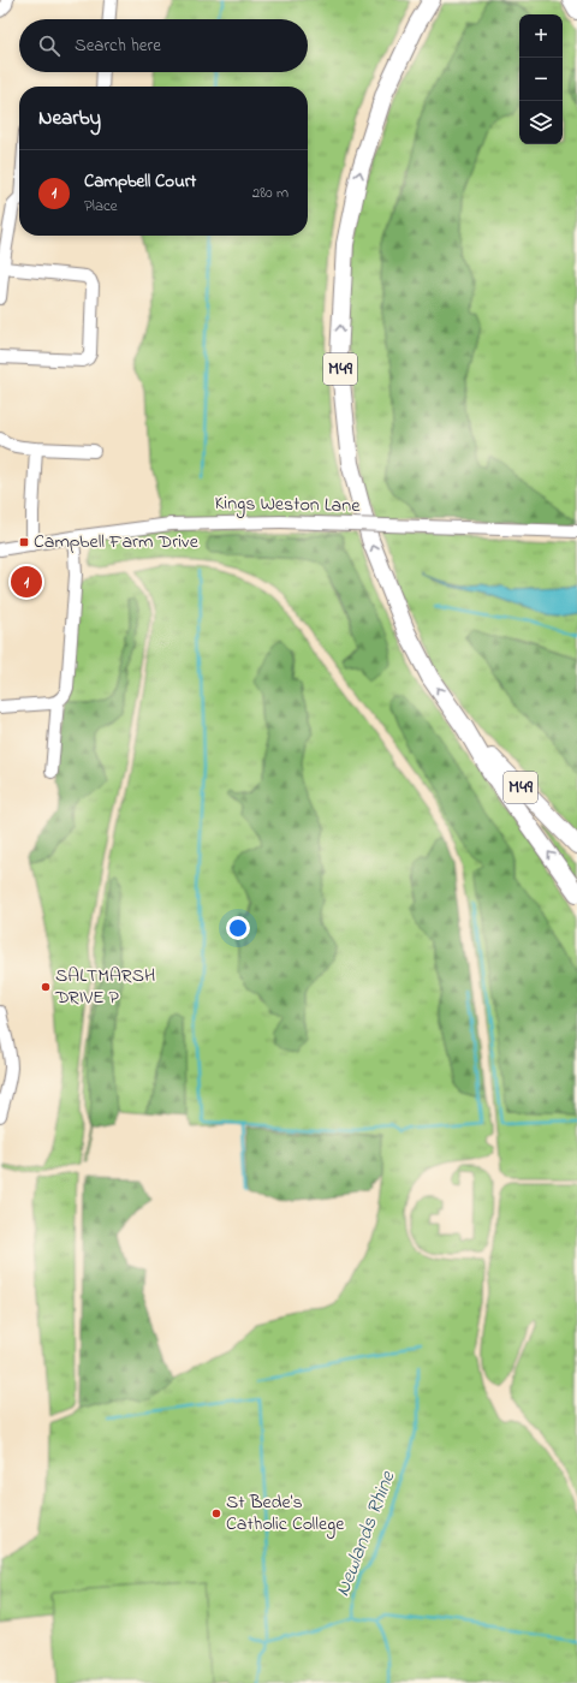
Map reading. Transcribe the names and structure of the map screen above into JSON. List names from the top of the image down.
{
  "streets": {
    "highway": ["M49"],
    "street": ["Kings Weston Lane"]
  },
  "water": ["Newlands Rhine"],
  "places": {
    "transit": ["Campbell Farm Drive"],
    "other": ["SALTMARSH DRIVE P", "St Bede's Catholic College"]
  },
  "page": {
    "map_buttons": ["+", "−"],
    "search": "Search here",
    "heading": "Nearby",
    "list": [
      {
        "mark": "1",
        "name": "Campbell Court",
        "note": "Place",
        "value": "280 m"
      }
    ],
    "pins": "1"
  }
}
